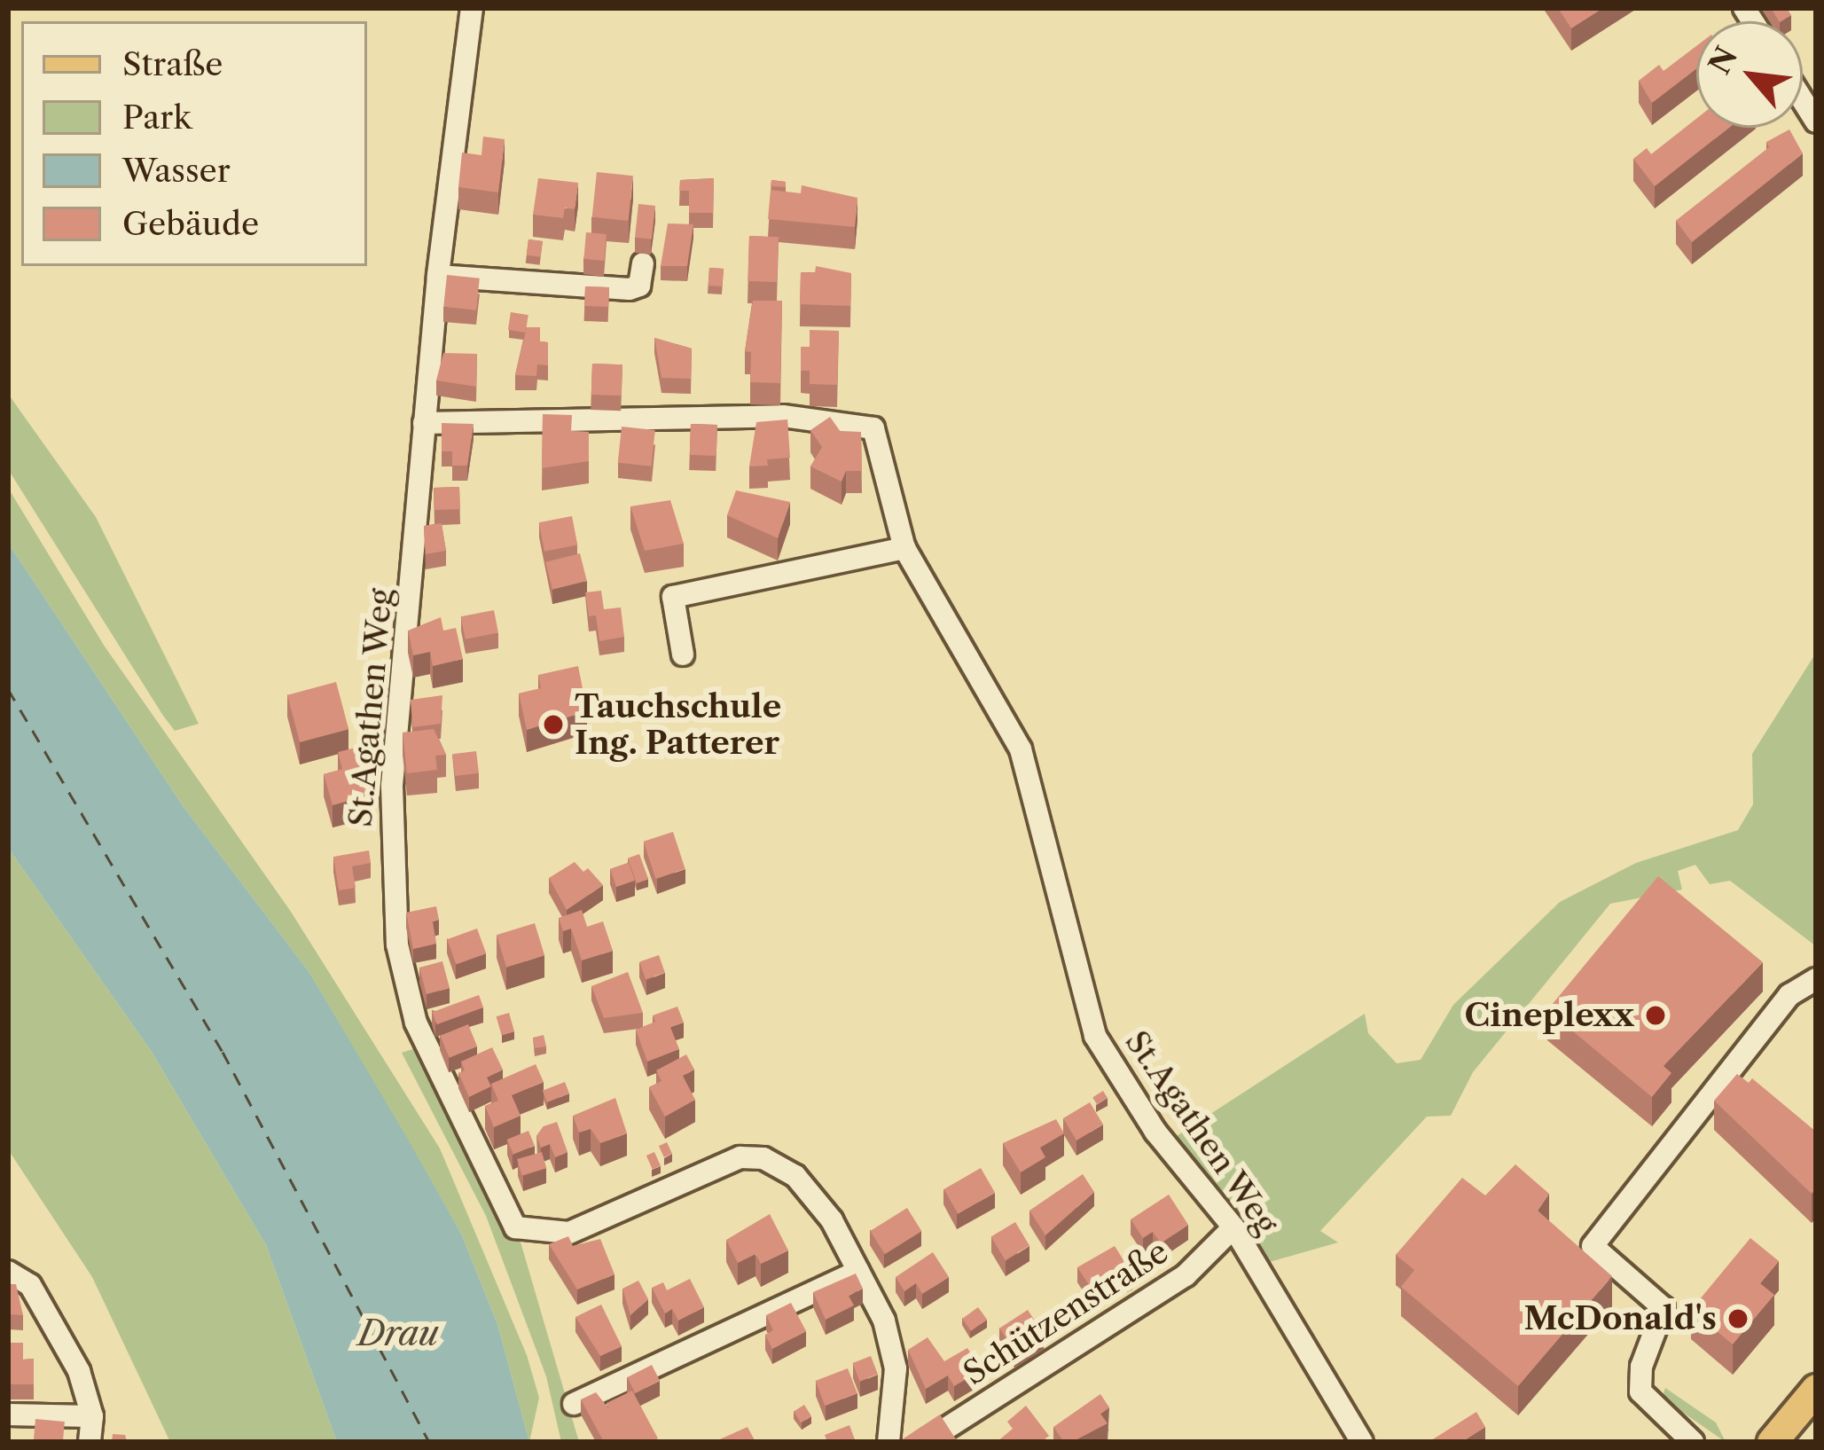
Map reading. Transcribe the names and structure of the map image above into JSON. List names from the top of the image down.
{
  "streets": {
    "street": ["St.Agathen Weg", "Schützenstraße"]
  },
  "crossings": [
    ["St.Agathen Weg", "Schützenstraße"]
  ],
  "water": ["Drau"],
  "places": ["Tauchschule Ing. Patterer", "Cineplexx", "McDonald's"],
  "legend": [
    "Straße",
    "Park",
    "Wasser",
    "Gebäude"
  ],
  "north": "top left"
}
